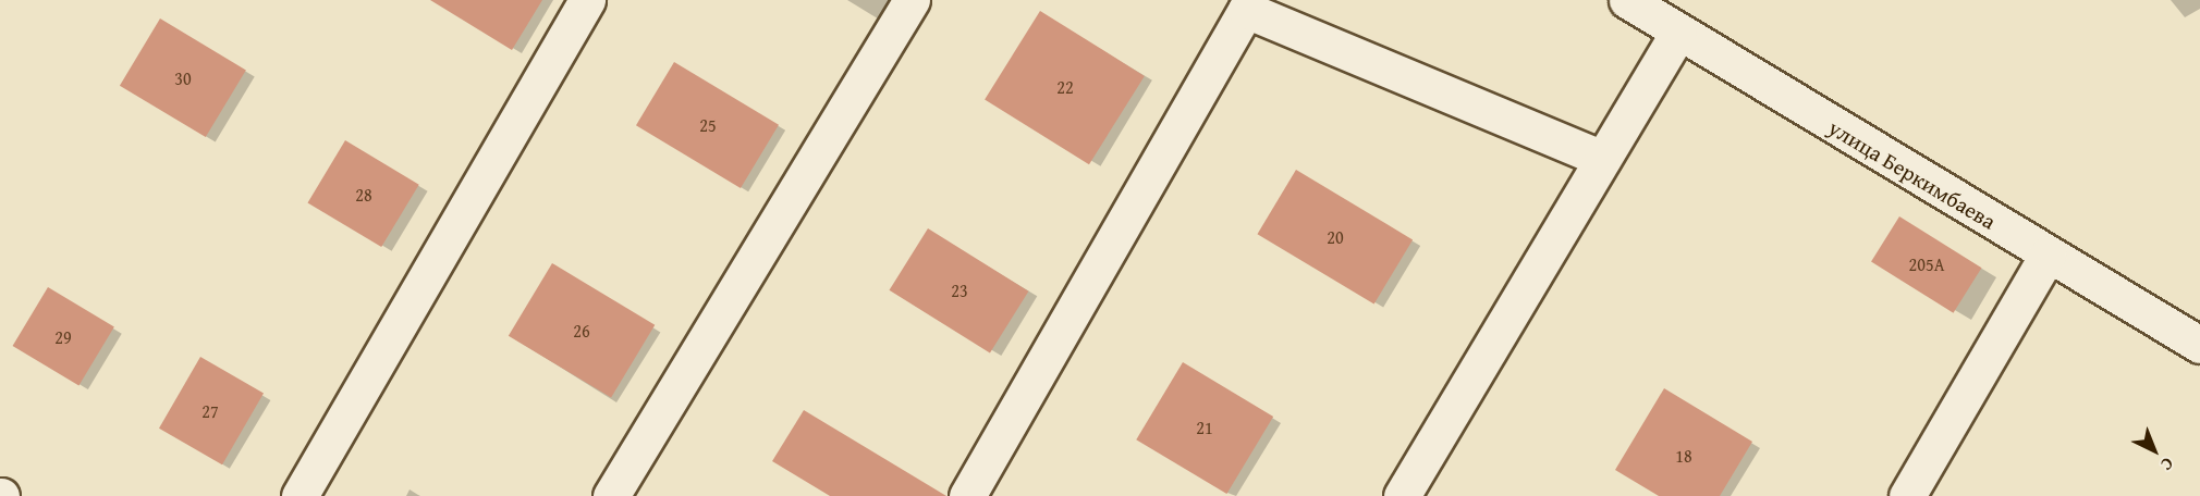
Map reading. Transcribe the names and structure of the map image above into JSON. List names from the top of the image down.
{
  "streets": {
    "street": ["улица Беркимбаева"]
  },
  "house_numbers": [
    "30",
    "22",
    "25",
    "28",
    "20",
    "205А",
    "23",
    "26",
    "29",
    "27",
    "21",
    "18"
  ],
  "north": "bottom right"
}
